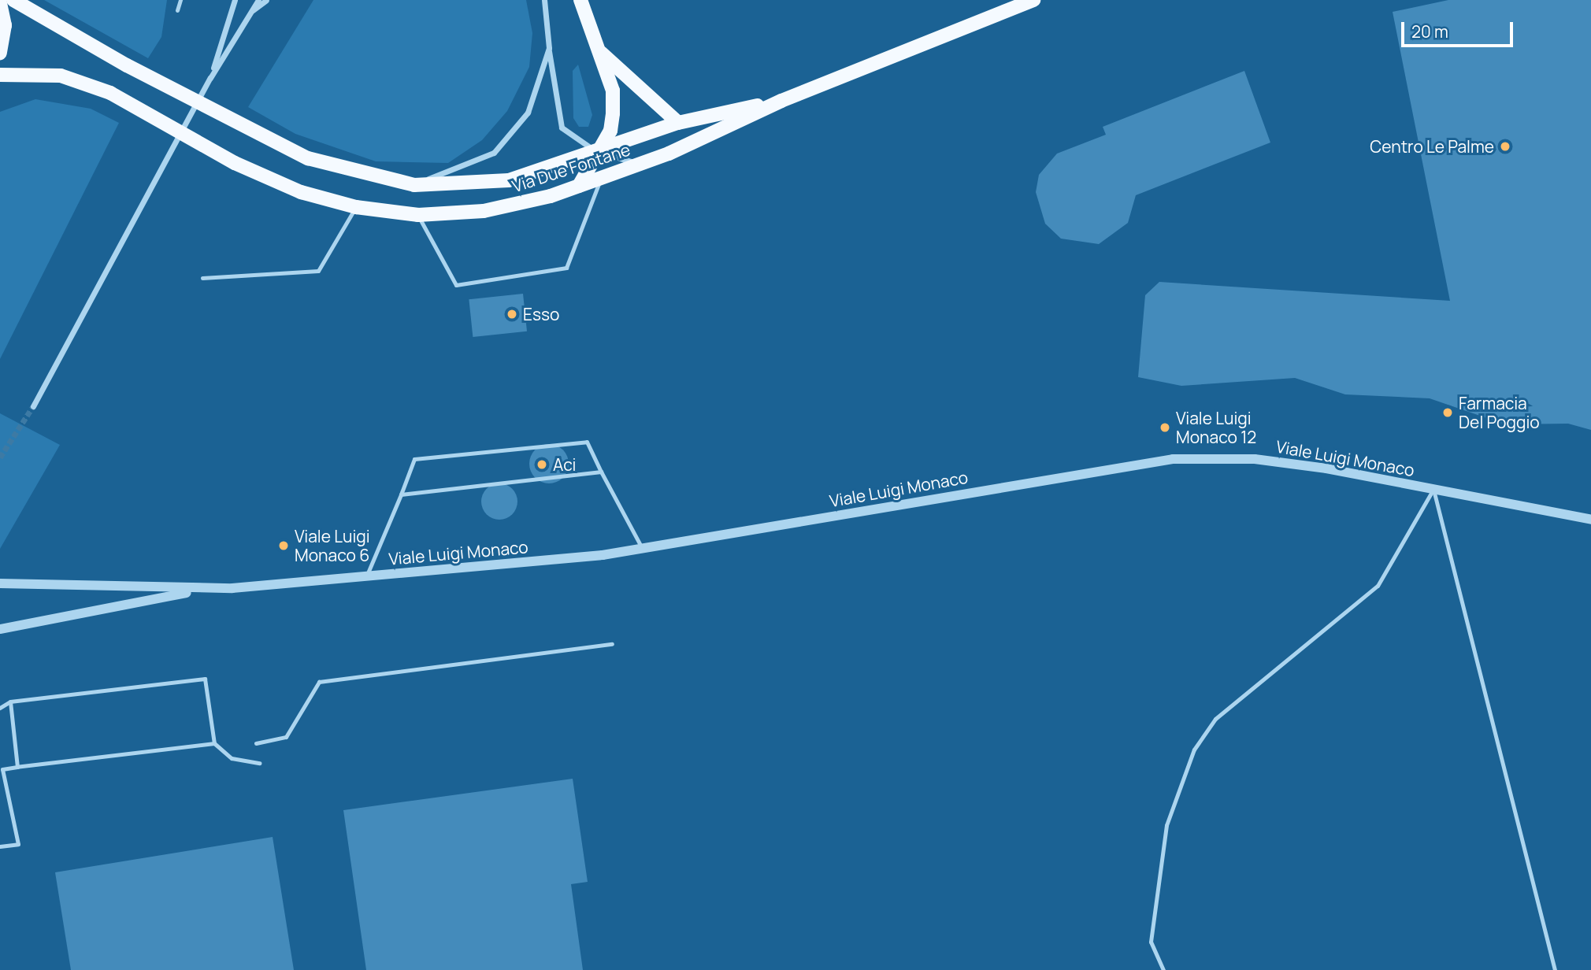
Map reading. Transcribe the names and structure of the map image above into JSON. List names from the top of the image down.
{
  "streets": {
    "main road": ["Via Due Fontane"],
    "street": ["Viale Luigi Monaco"]
  },
  "places": [
    "Centro Le Palme",
    "Esso",
    "Farmacia Del Poggio",
    "Viale Luigi Monaco 12",
    "Aci",
    "Viale Luigi Monaco 6"
  ],
  "scale_bar": "20 m"
}
